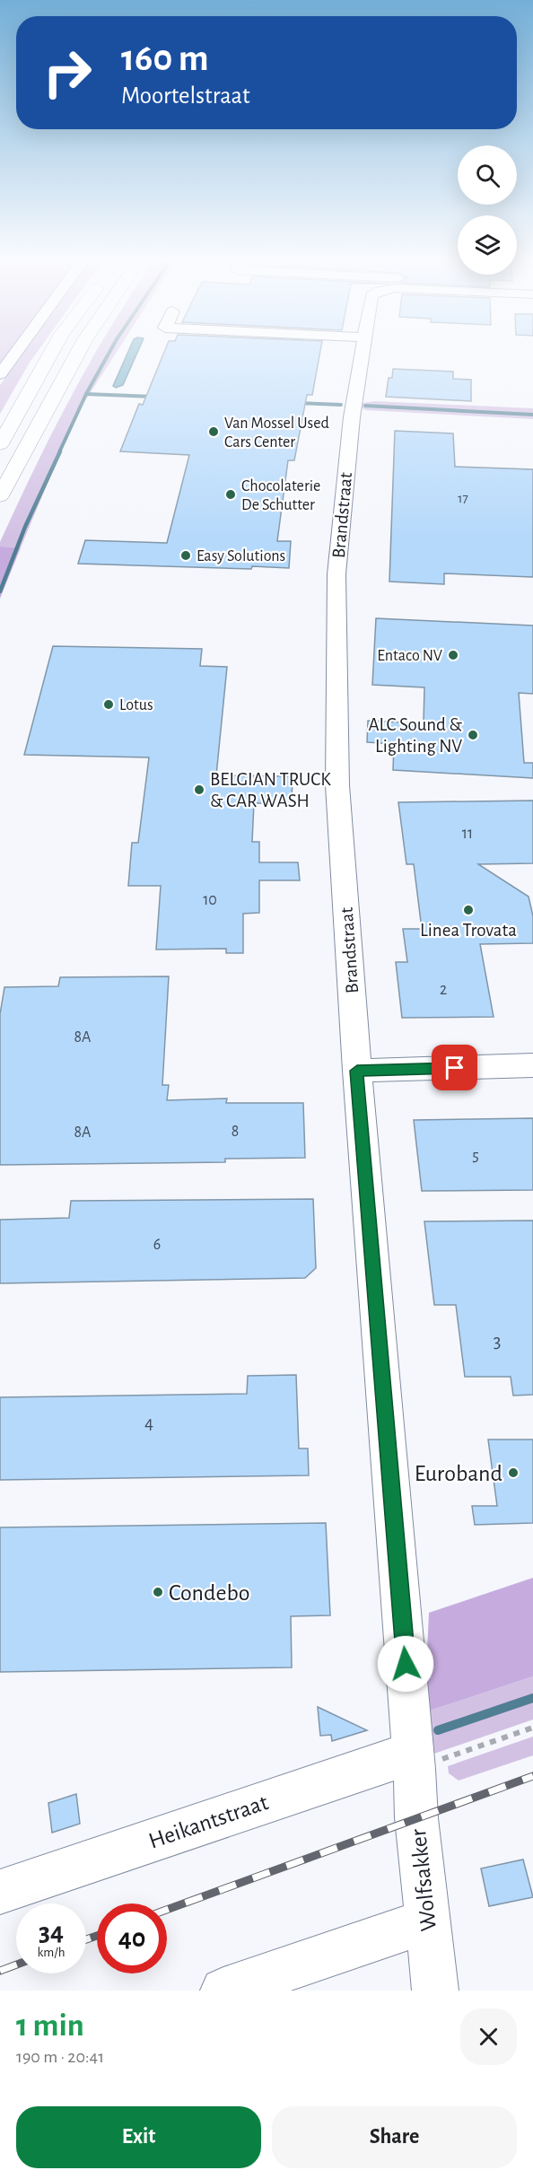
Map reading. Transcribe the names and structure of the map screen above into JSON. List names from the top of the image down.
{
  "streets": {
    "street": ["Brandstraat", "Heikantstraat", "Wolfsakker"]
  },
  "crossings": [
    ["Brandstraat", "Heikantstraat"],
    ["Brandstraat", "Wolfsakker"],
    ["Heikantstraat", "Wolfsakker"]
  ],
  "places": [
    "Van Mossel Used Cars Center",
    "Chocolaterie De Schutter",
    "Easy Solutions",
    "Entaco NV",
    "Lotus",
    "ALC Sound & Lighting NV",
    "BELGIAN TRUCK & CAR WASH",
    "Linea Trovata",
    "Euroband",
    "Condebo"
  ],
  "house_numbers": [
    "17",
    "11",
    "10",
    "2",
    "8A",
    "8",
    "8A",
    "5",
    "6",
    "3",
    "4"
  ],
  "page": {
    "turn": ["160 m", "Moortelstraat"],
    "speed": "34 km/h",
    "limit": "40",
    "heading": ["1 min", "190 m · 20:41"],
    "buttons": ["Exit", "Share"]
  }
}
